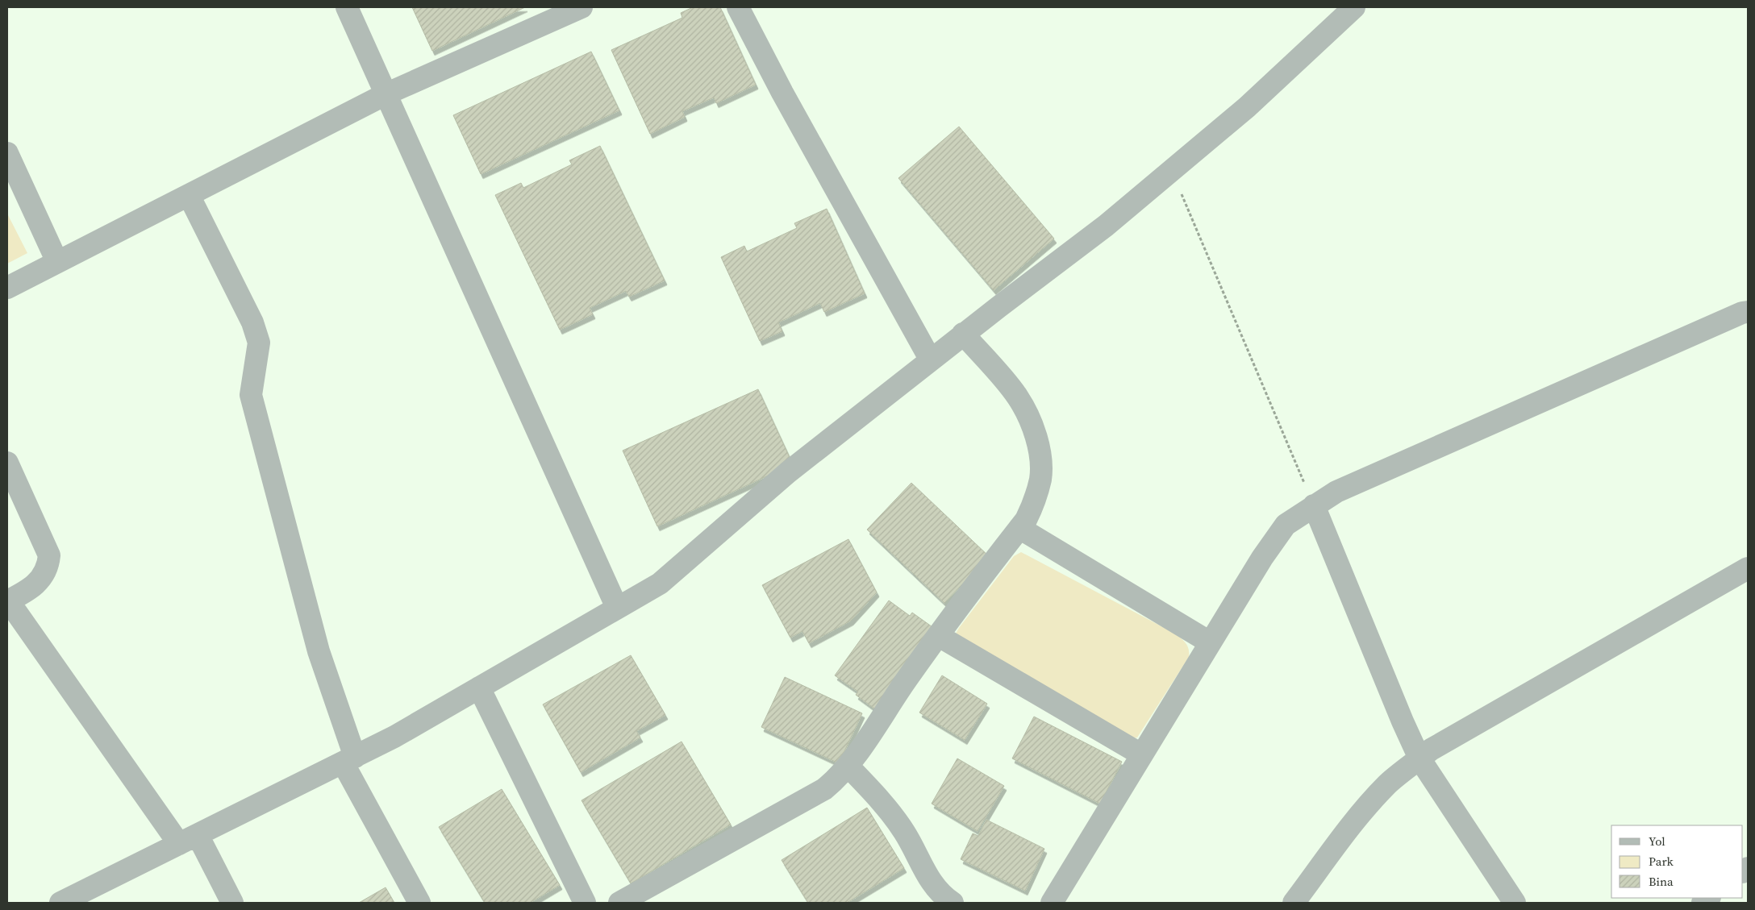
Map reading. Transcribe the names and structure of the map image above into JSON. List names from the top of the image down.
{
  "legend": ["Yol", "Park", "Bina"]
}
